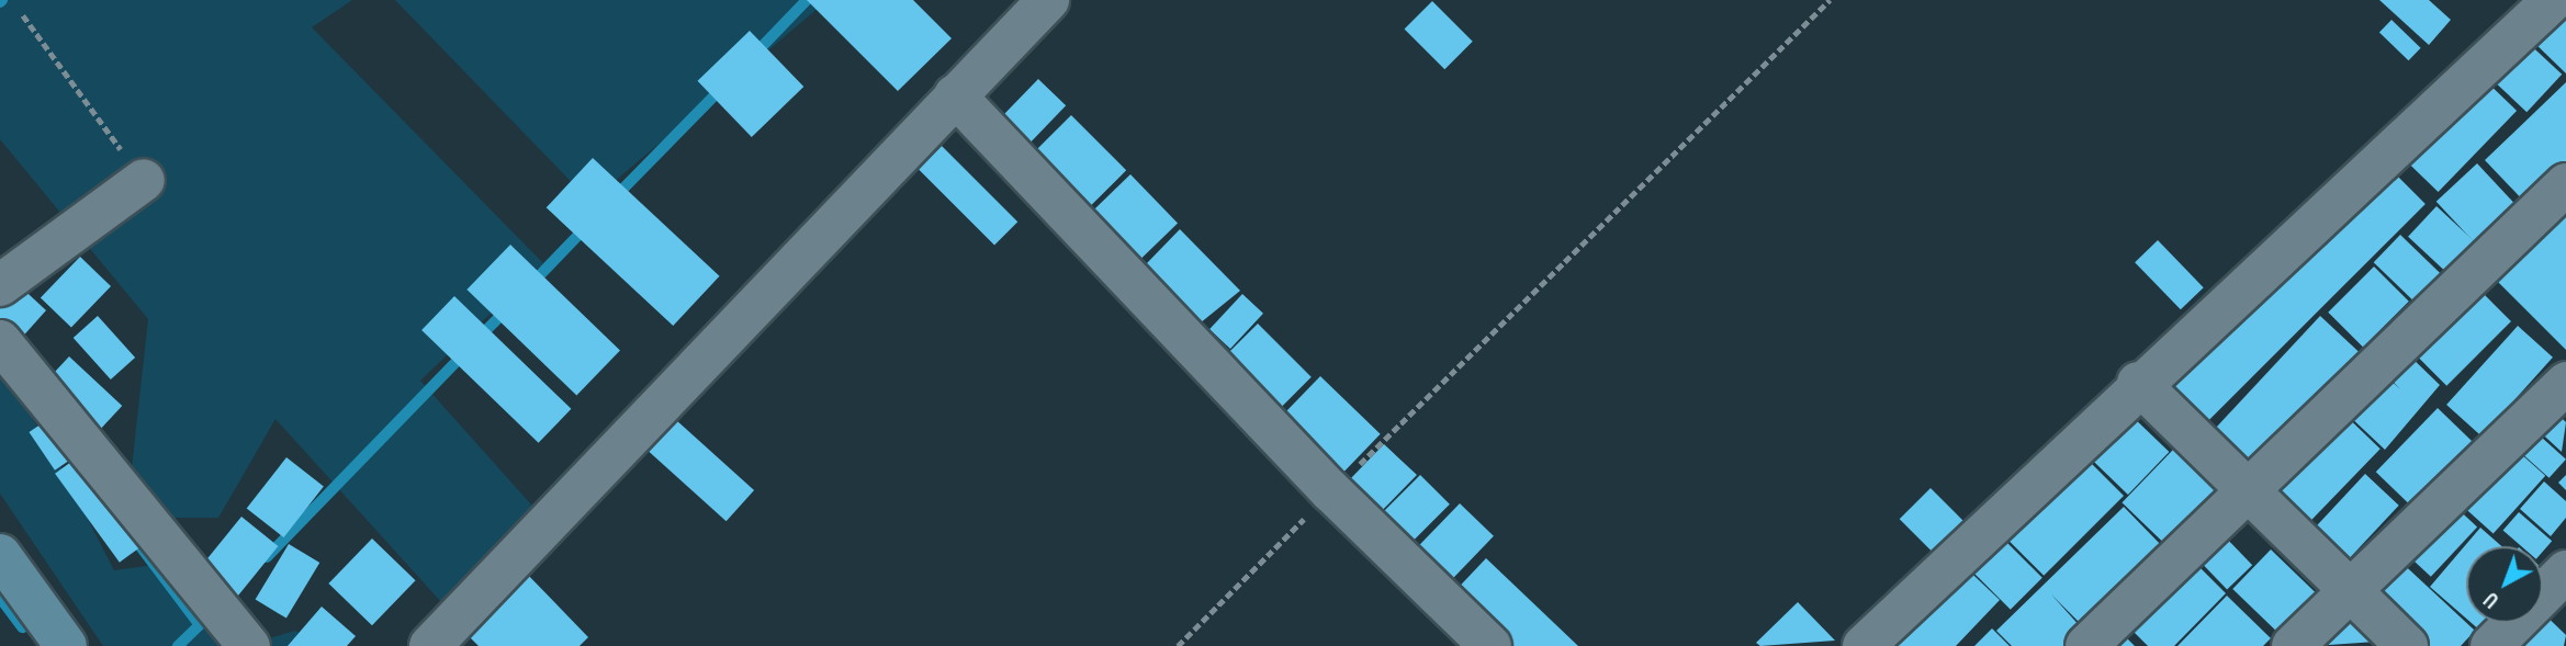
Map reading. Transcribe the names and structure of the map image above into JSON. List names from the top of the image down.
{
  "north": "bottom left"
}
